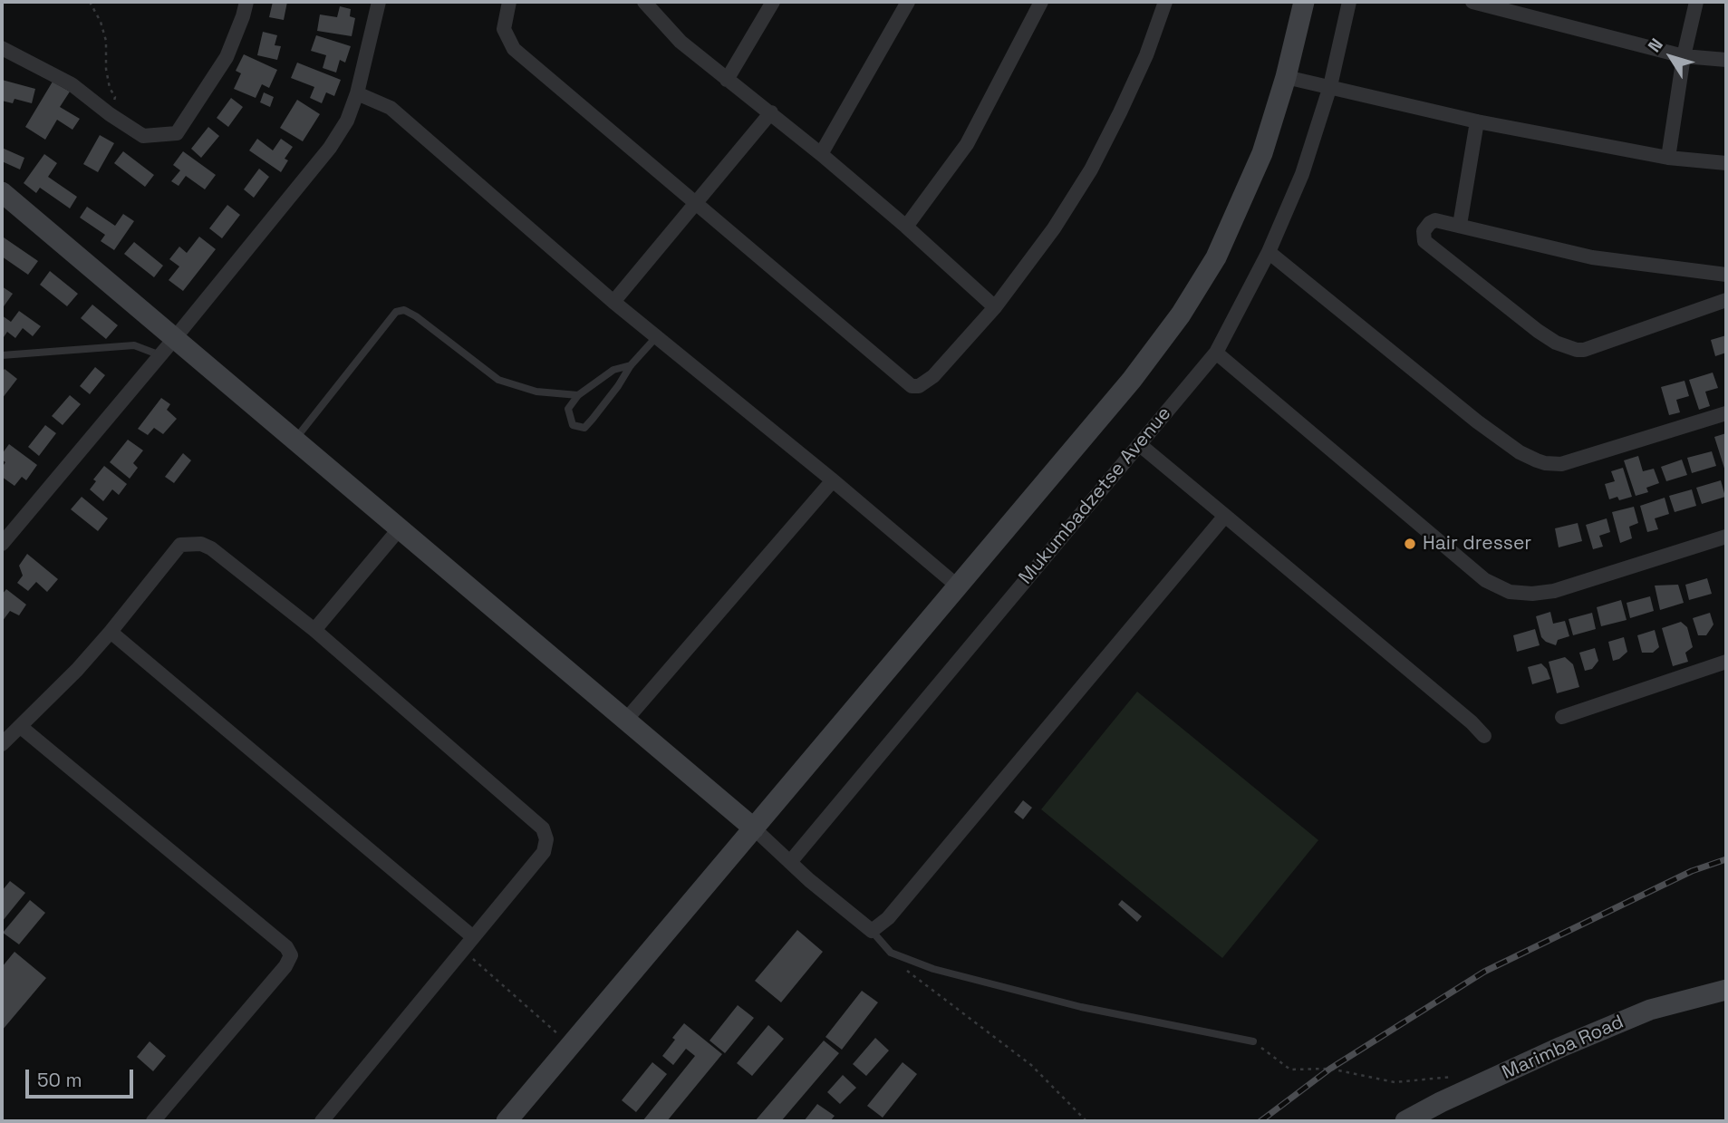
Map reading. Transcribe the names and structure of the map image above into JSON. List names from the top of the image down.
{
  "streets": {
    "street": ["Mukumbadzetse Avenue", "Marimba Road"]
  },
  "places": ["Hair dresser"],
  "scale_bar": "50 m",
  "north": "top left"
}
